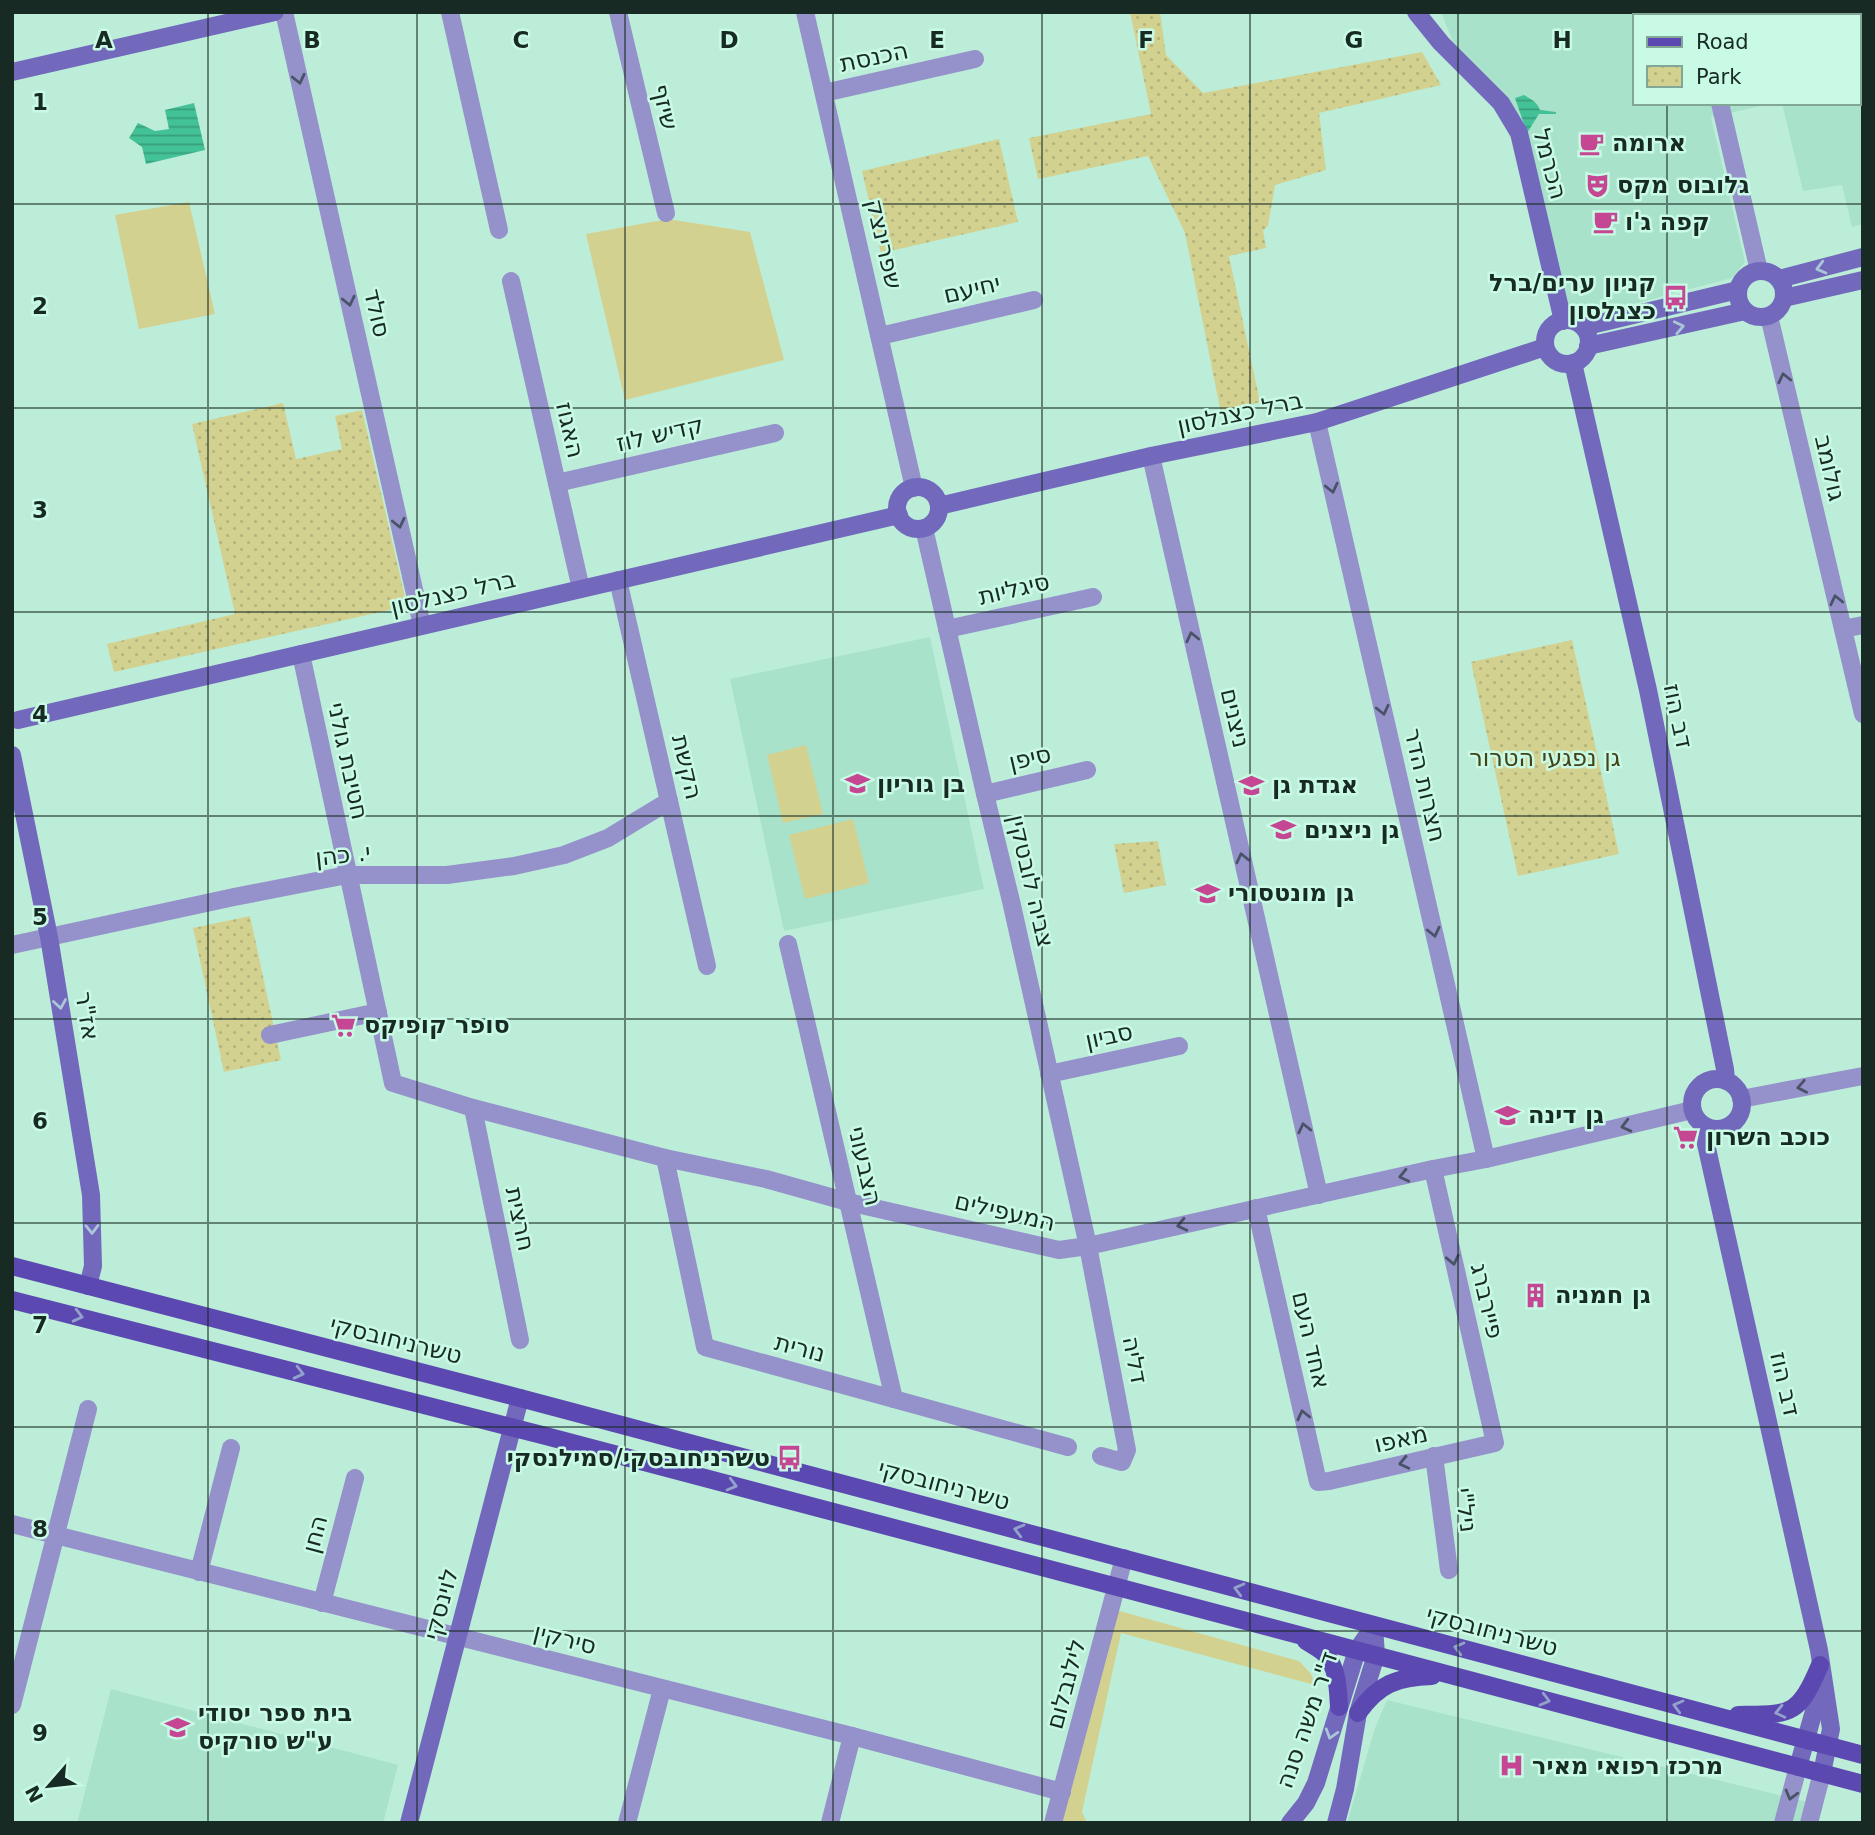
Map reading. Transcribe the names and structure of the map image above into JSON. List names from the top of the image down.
{
  "streets": {
    "main road": ["טשרניחובסקי"],
    "street": [
      "הכנסת",
      "שיזף",
      "הכרמל",
      "שפרינצק",
      "יחיעם",
      "סולד",
      "ברל כצנלסון",
      "האגוז",
      "קדיש לוז",
      "גולומב",
      "סיגליות",
      "דב הוז",
      "ניצנים",
      "סיפן",
      "חטיבת גולני",
      "הקשת",
      "חצרות הדר",
      "י. כהן",
      "צביה לובטקין",
      "אז\"ר",
      "סביון",
      "הצבעוני",
      "המעפילים",
      "חרצית",
      "פיירברג",
      "אחד העם",
      "נורית",
      "דליה",
      "מאפו",
      "ניל\"י",
      "החן",
      "לוינסקי",
      "סירקין",
      "לילנבלום",
      "ד\"ר משה סנה"
    ]
  },
  "crossings": [
    ["הכנסת", "שפרינצק"],
    ["הכרמל", "ברל כצנלסון"],
    ["הכרמל", "דב הוז"],
    ["שפרינצק", "יחיעם"],
    ["שפרינצק", "ברל כצנלסון"],
    ["שפרינצק", "צביה לובטקין"],
    ["סולד", "ברל כצנלסון"],
    ["ברל כצנלסון", "האגוז"],
    ["ברל כצנלסון", "דב הוז"],
    ["ברל כצנלסון", "ניצנים"],
    ["ברל כצנלסון", "חטיבת גולני"],
    ["ברל כצנלסון", "הקשת"],
    ["ברל כצנלסון", "חצרות הדר"],
    ["ברל כצנלסון", "צביה לובטקין"],
    ["האגוז", "קדיש לוז"],
    ["סיגליות", "צביה לובטקין"],
    ["דב הוז", "המעפילים"],
    ["דב הוז", "טשרניחובסקי"],
    ["ניצנים", "המעפילים"],
    ["סיפן", "צביה לובטקין"],
    ["חטיבת גולני", "י. כהן"],
    ["חטיבת גולני", "המעפילים"],
    ["הקשת", "י. כהן"],
    ["חצרות הדר", "המעפילים"],
    ["י. כהן", "אז\"ר"],
    ["צביה לובטקין", "סביון"],
    ["צביה לובטקין", "המעפילים"],
    ["צביה לובטקין", "דליה"],
    ["אז\"ר", "טשרניחובסקי"],
    ["הצבעוני", "המעפילים"],
    ["הצבעוני", "נורית"],
    ["המעפילים", "חרצית"],
    ["המעפילים", "פיירברג"],
    ["המעפילים", "אחד העם"],
    ["המעפילים", "נורית"],
    ["המעפילים", "דליה"],
    ["פיירברג", "מאפו"],
    ["טשרניחובסקי", "לוינסקי"],
    ["טשרניחובסקי", "לילנבלום"],
    ["טשרניחובסקי", "ד\"ר משה סנה"],
    ["אחד העם", "מאפו"],
    ["מאפו", "ניל\"י"],
    ["החן", "סירקין"],
    ["לוינסקי", "סירקין"],
    ["סירקין", "לילנבלום"]
  ],
  "one_way": [
    "סולד",
    "גולומב",
    "ניצנים",
    "חצרות הדר",
    "אז\"ר",
    "המעפילים",
    "פיירברג",
    "אחד העם",
    "מאפו"
  ],
  "parks": ["גן נפגעי הטרור"],
  "places": {
    "cafe": ["ארומה", "קפה ג'ו"],
    "theatre": ["גלובוס מקס"],
    "bus stop": ["קניון ערים/ברל כצנלסון", "טשרניחובסקי/סמילנסקי"],
    "school or university": [
      "בן גוריון",
      "אגדת גן",
      "גן ניצנים",
      "גן מונטסורי",
      "גן דינה",
      "בית ספר יסודי ע\"ש סורקיס"
    ],
    "supermarket": ["סופר קופיקס", "כוכב השרון"],
    "building": ["גן חמניה"],
    "hospital": ["מרכז רפואי מאיר"]
  },
  "legend": ["Road", "Park"],
  "north": "bottom left",
  "grid": {
    "columns": [
      "A",
      "B",
      "C",
      "D",
      "E",
      "F",
      "G",
      "H"
    ],
    "rows": [
      "1",
      "2",
      "3",
      "4",
      "5",
      "6",
      "7",
      "8",
      "9"
    ]
  }
}
